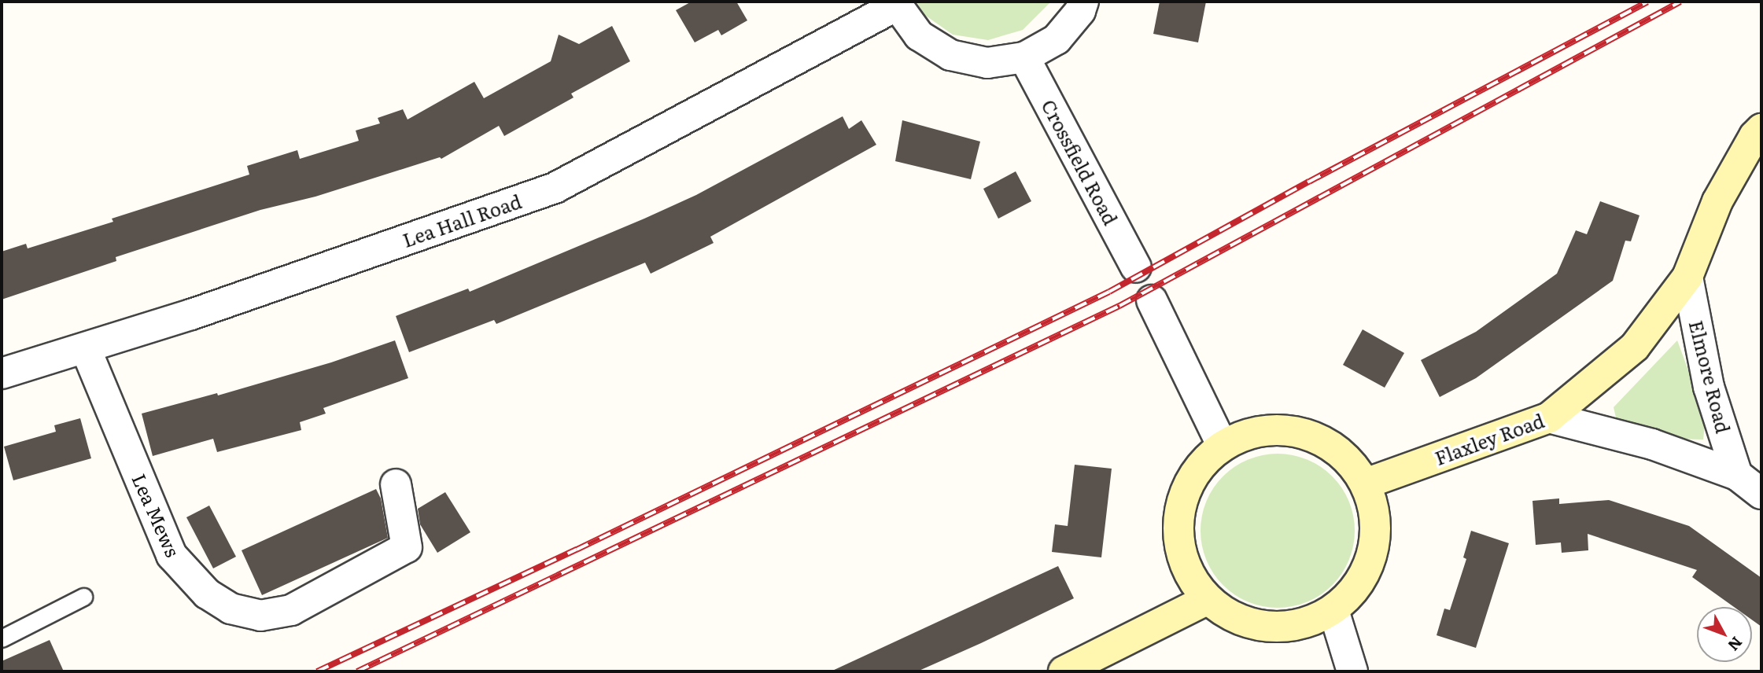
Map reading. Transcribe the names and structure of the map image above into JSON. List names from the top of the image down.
{
  "streets": {
    "street": [
      "Crossfield Road",
      "Lea Hall Road",
      "Elmore Road",
      "Flaxley Road",
      "Lea Mews"
    ]
  },
  "crossings": [
    ["Lea Hall Road", "Lea Mews"],
    ["Elmore Road", "Flaxley Road"]
  ],
  "north": "bottom right"
}
